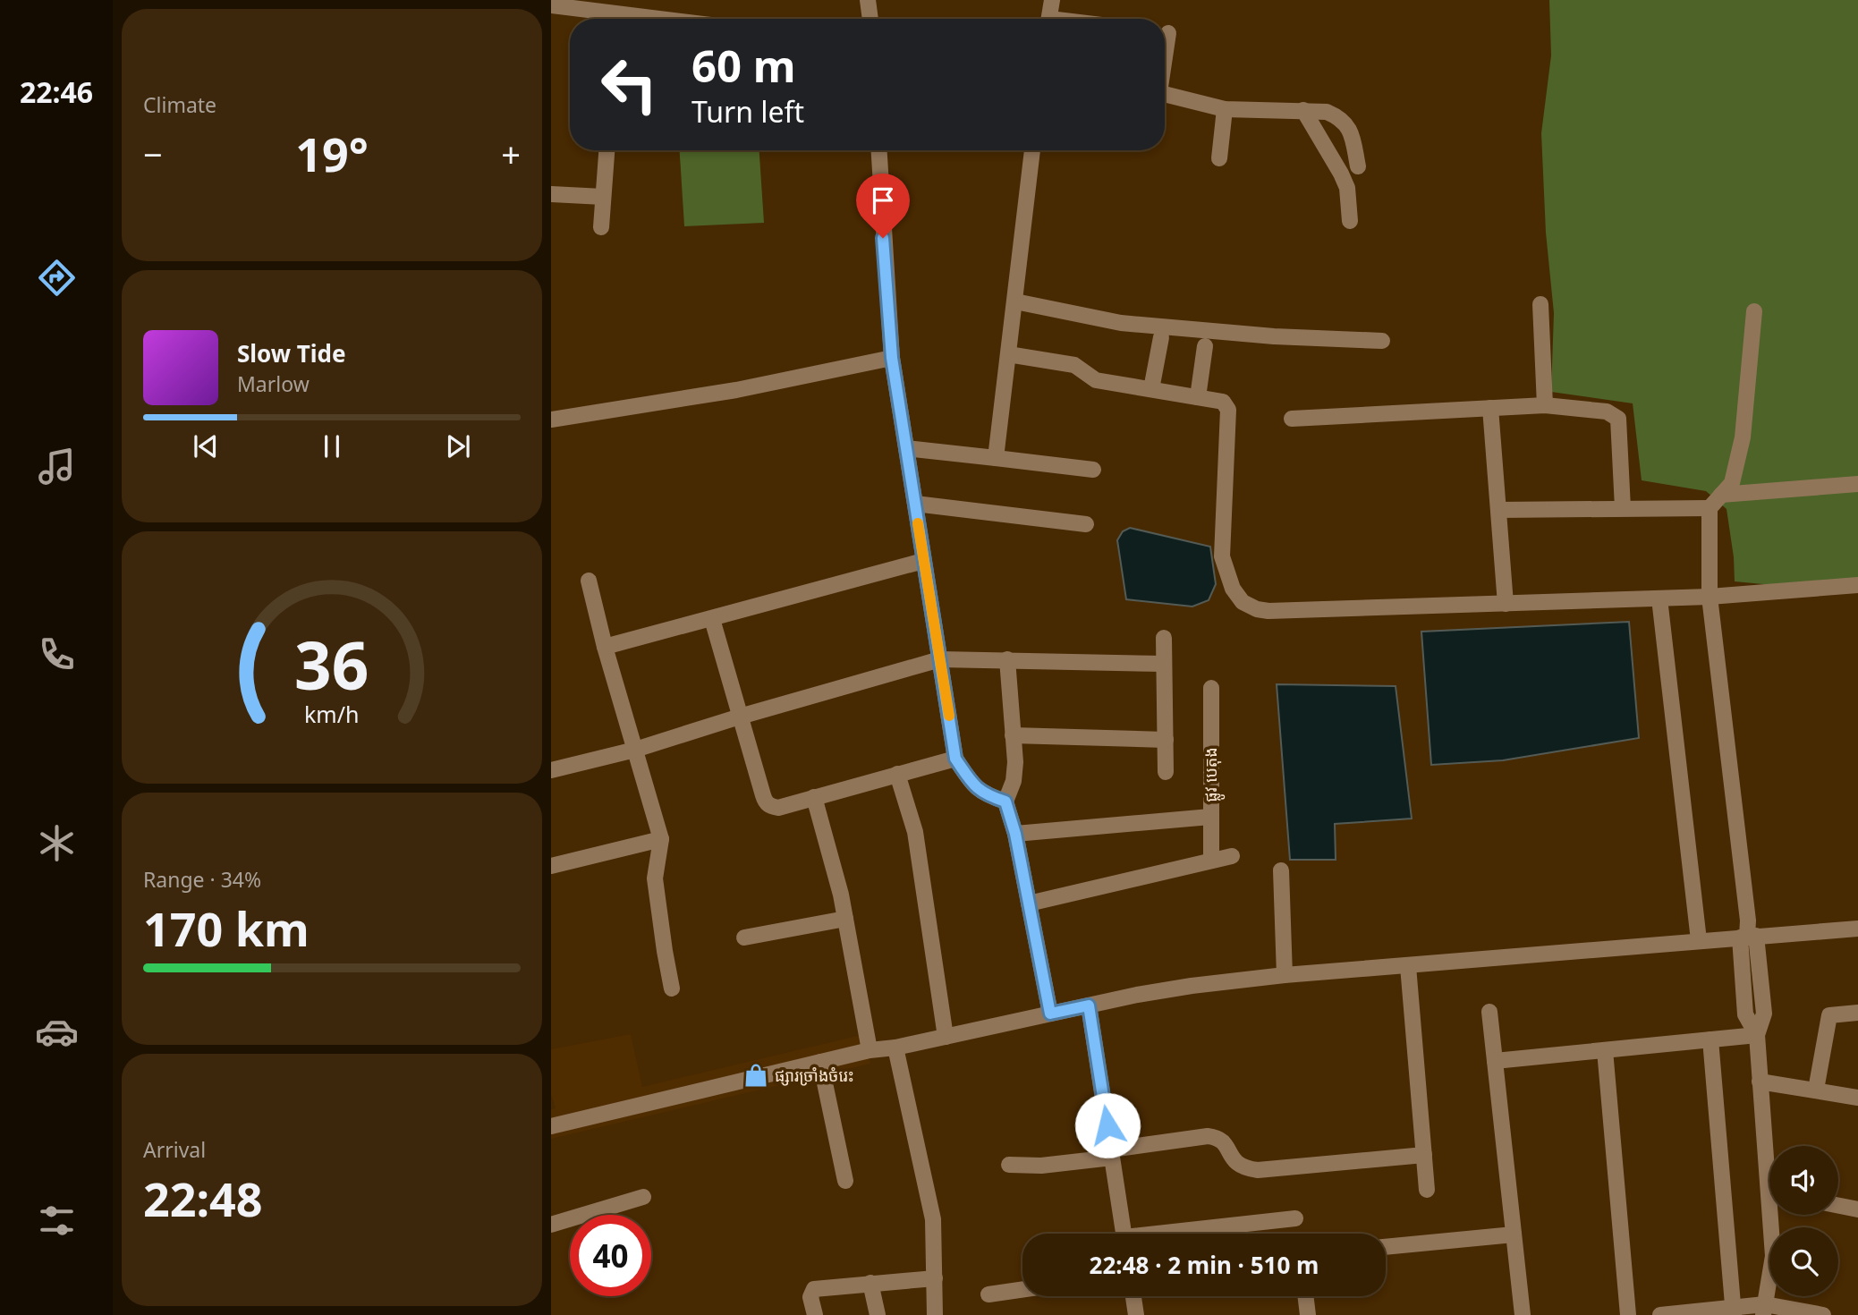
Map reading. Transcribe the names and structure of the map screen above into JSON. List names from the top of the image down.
{
  "streets": {
    "street": ["ផ្លូវ បេតុង"]
  },
  "places": {
    "shop": ["ផ្សារច្រាំងចំរេះ"]
  },
  "page": {
    "tabs": "22:46",
    "tile": [
      "Climate",
      ["Range · 34%", "170 km"],
      ["Arrival", "22:48"]
    ],
    "turn": ["60 m", "Turn left"],
    "heat": ["−", "19°", "+"],
    "song": ["Slow Tide", "Marlow"],
    "limit": "40",
    "trip": "22:48 · 2 min · 510 m",
    "gauge": ["36", "km/h"]
  }
}
